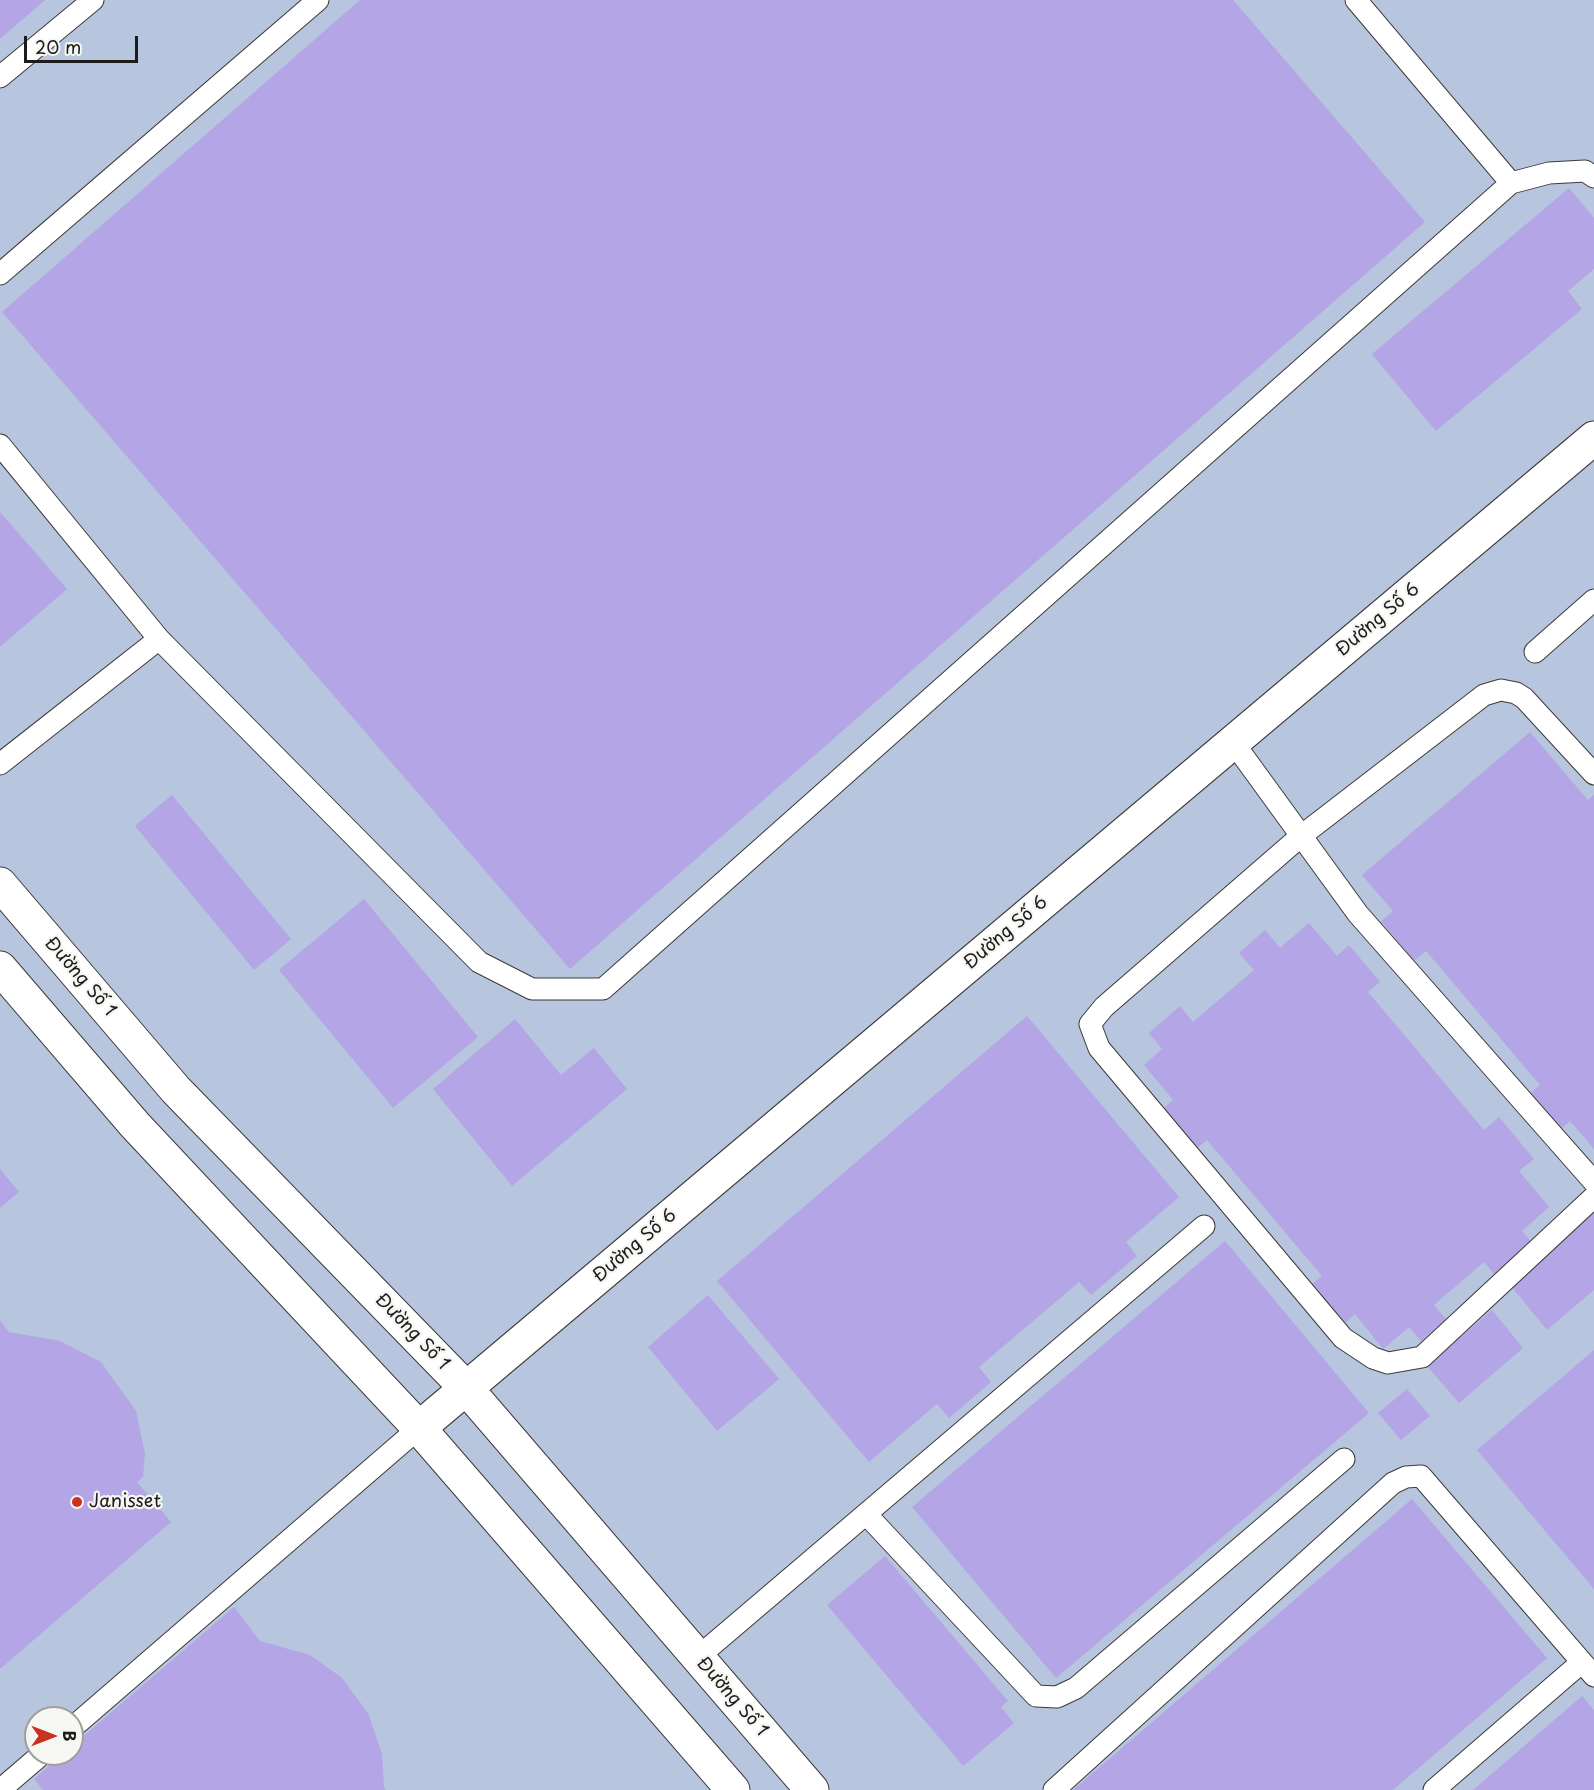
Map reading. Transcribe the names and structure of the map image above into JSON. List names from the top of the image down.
{
  "streets": {
    "street": ["Đường Số 6", "Đường Số 1"]
  },
  "crossings": [
    ["Đường Số 6", "Đường Số 1"]
  ],
  "places": ["Janisset"],
  "scale_bar": "20 m",
  "north": "right"
}
